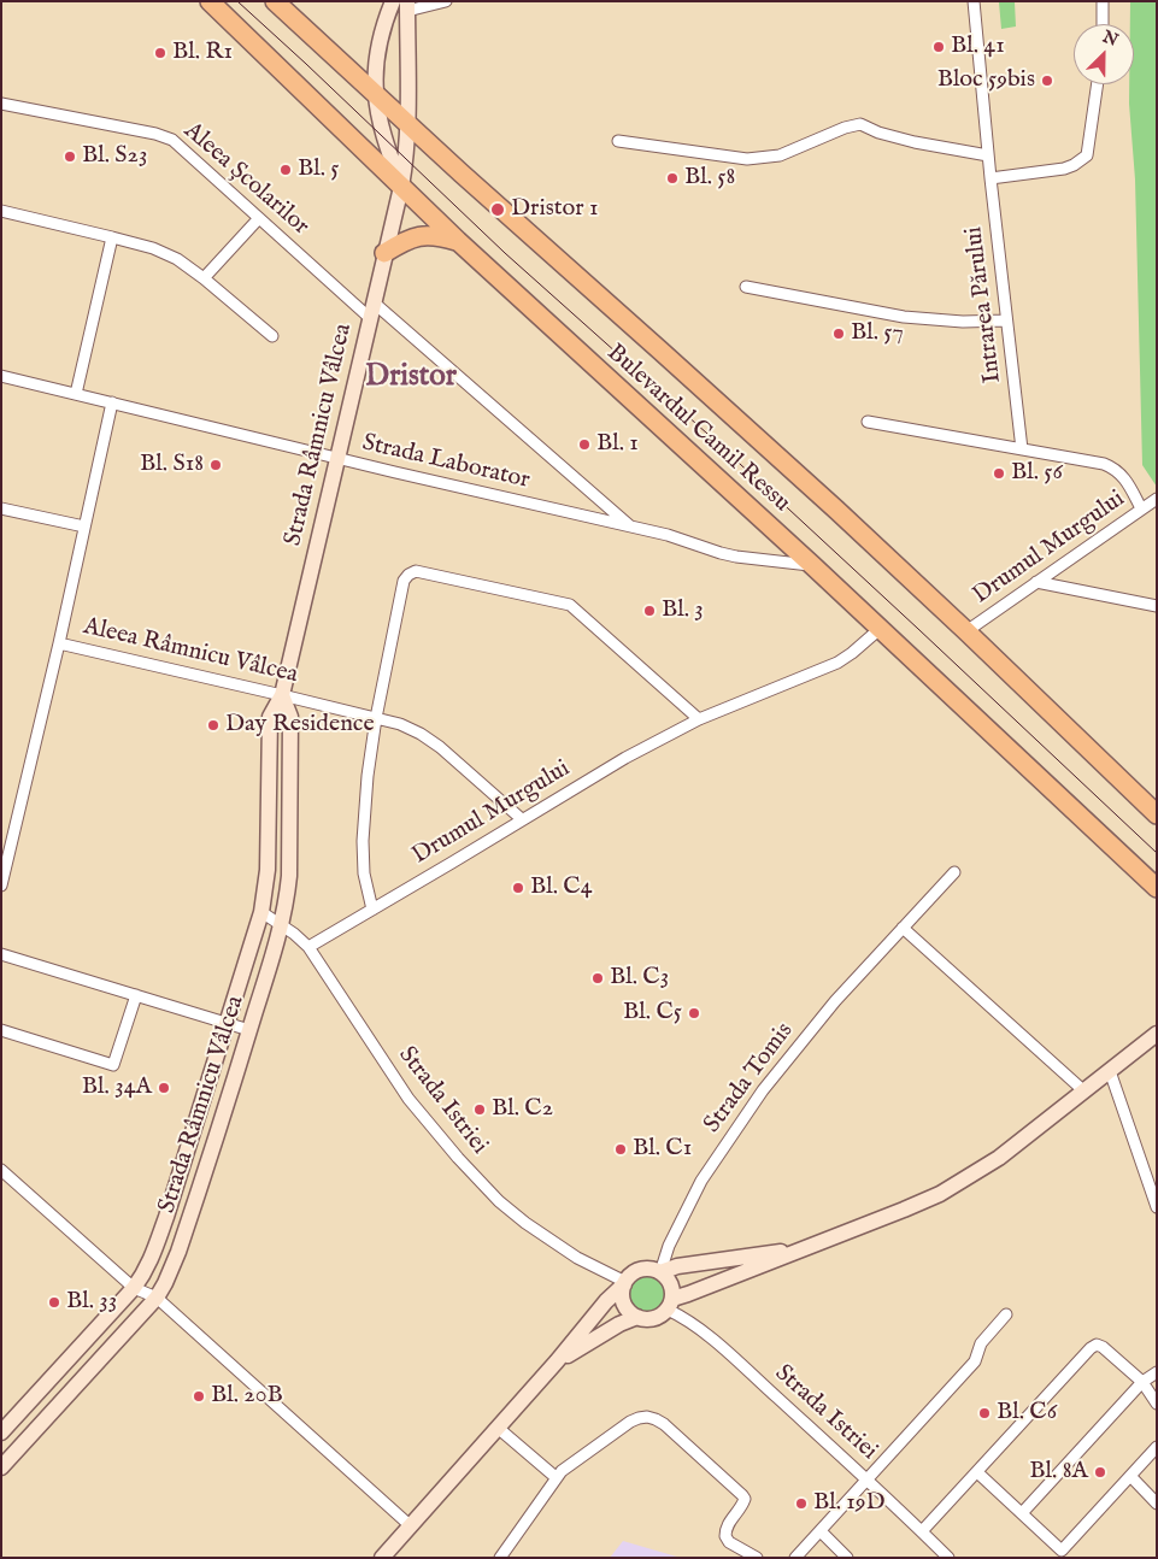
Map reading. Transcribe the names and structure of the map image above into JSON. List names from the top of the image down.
{
  "streets": {
    "main road": ["Bulevardul Camil Ressu"],
    "street": [
      "Aleea Școlarilor",
      "Intrarea Părului",
      "Strada Râmnicu Vâlcea",
      "Strada Laborator",
      "Drumul Murgului",
      "Aleea Râmnicu Vâlcea",
      "Strada Tomis",
      "Strada Istriei"
    ]
  },
  "crossings": [
    ["Aleea Școlarilor", "Strada Râmnicu Vâlcea"],
    ["Aleea Școlarilor", "Strada Laborator"],
    ["Bulevardul Camil Ressu", "Strada Râmnicu Vâlcea"],
    ["Bulevardul Camil Ressu", "Strada Laborator"],
    ["Bulevardul Camil Ressu", "Drumul Murgului"],
    ["Strada Râmnicu Vâlcea", "Strada Laborator"],
    ["Strada Râmnicu Vâlcea", "Aleea Râmnicu Vâlcea"],
    ["Strada Râmnicu Vâlcea", "Strada Istriei"],
    ["Strada Laborator", "Aleea Râmnicu Vâlcea"],
    ["Drumul Murgului", "Aleea Râmnicu Vâlcea"],
    ["Drumul Murgului", "Strada Istriei"],
    ["Strada Tomis", "Strada Istriei"]
  ],
  "districts": ["Dristor"],
  "places": [
    "Bl. 41",
    "Bl. R1",
    "Bloc 59bis",
    "Bl. S23",
    "Bl. 5",
    "Bl. 58",
    "Dristor 1",
    "Bl. 57",
    "Bl. 1",
    "Bl. S18",
    "Bl. 56",
    "Bl. 3",
    "Day Residence",
    "Bl. C4",
    "Bl. C3",
    "Bl. C5",
    "Bl. 34A",
    "Bl. C2",
    "Bl. C1",
    "Bl. 33",
    "Bl. 20B",
    "Bl. C6",
    "Bl. 8A",
    "Bl. 19D"
  ],
  "north": "top right"
}
